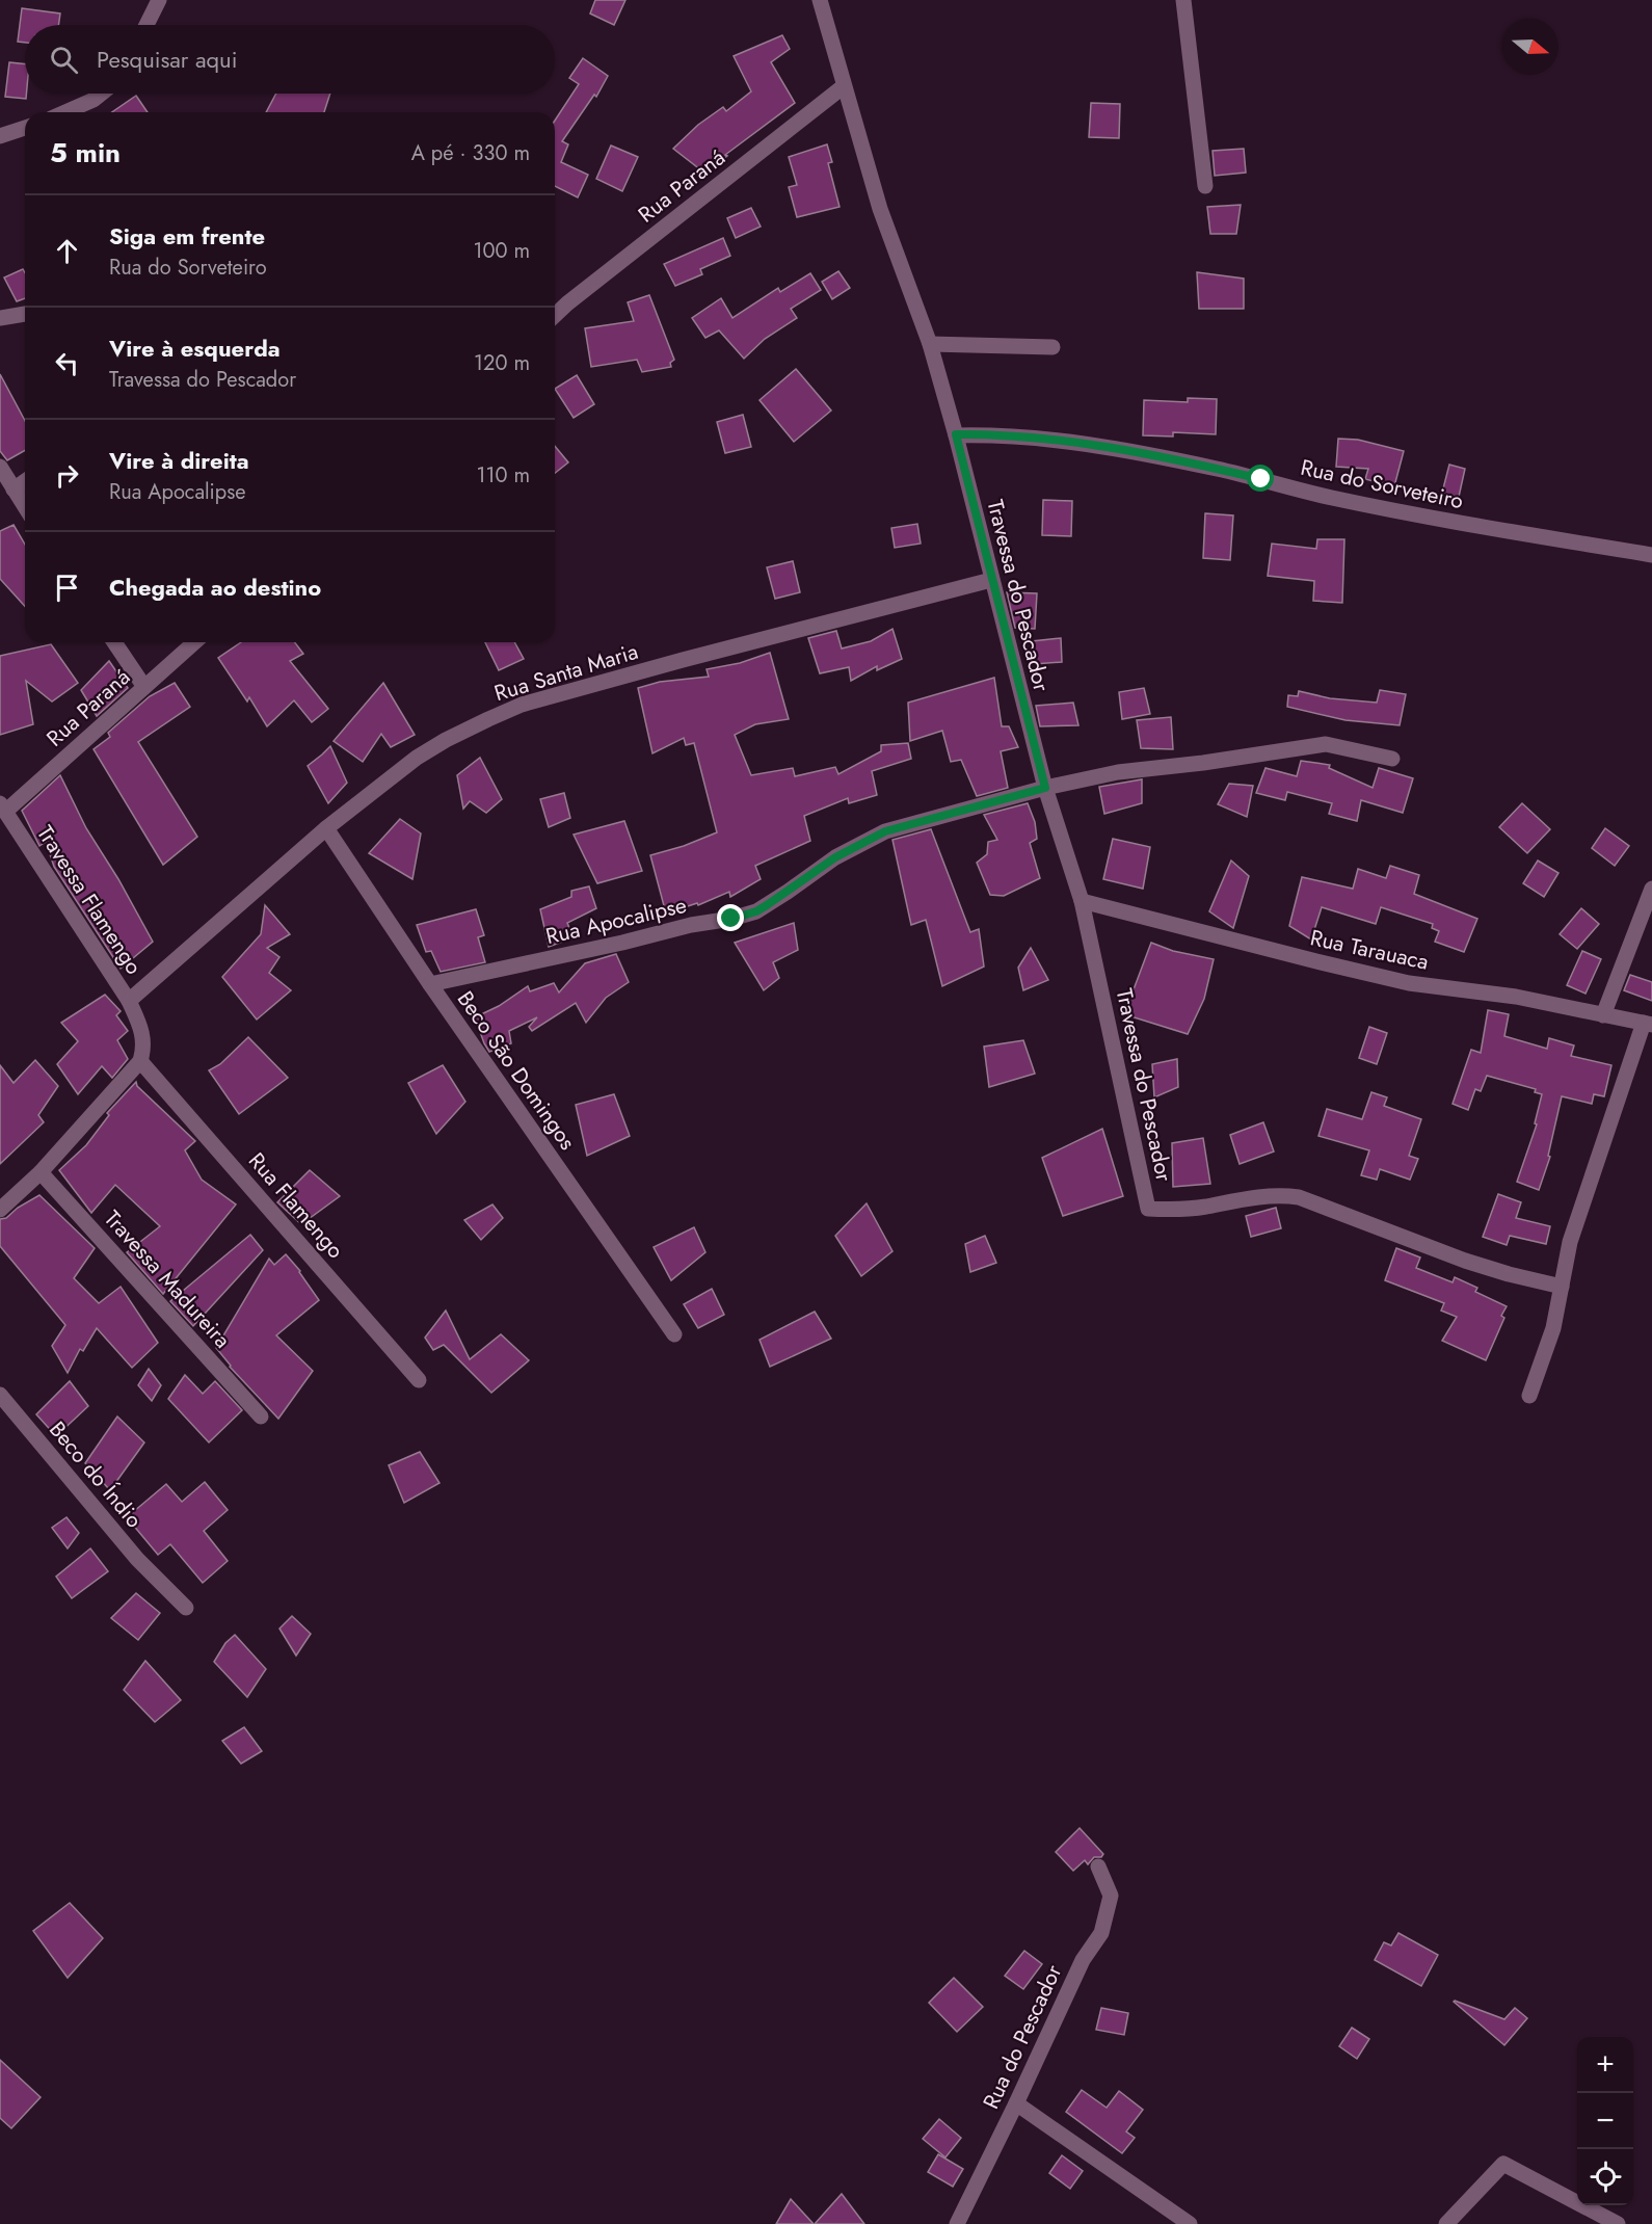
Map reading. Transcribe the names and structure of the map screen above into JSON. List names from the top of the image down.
{
  "streets": {
    "street": [
      "Rua Paraná",
      "Rua do Sorveteiro",
      "Travessa do Pescador",
      "Rua Santa Maria",
      "Travessa Flamengo",
      "Rua Apocalipse",
      "Rua Tarauaca",
      "Beco São Domingos",
      "Rua Flamengo",
      "Travessa Madureira",
      "Beco do Índio",
      "Rua do Pescador"
    ]
  },
  "crossings": [
    ["Rua Paraná", "Travessa do Pescador"],
    ["Rua Paraná", "Travessa Flamengo"],
    ["Rua do Sorveteiro", "Travessa do Pescador"],
    ["Travessa do Pescador", "Rua Santa Maria"],
    ["Travessa do Pescador", "Rua Apocalipse"],
    ["Travessa do Pescador", "Rua Tarauaca"],
    ["Rua Santa Maria", "Travessa Flamengo"],
    ["Rua Santa Maria", "Beco São Domingos"],
    ["Travessa Flamengo", "Rua Flamengo"],
    ["Rua Apocalipse", "Beco São Domingos"]
  ],
  "north": "right",
  "page": {
    "search": "Pesquisar aqui",
    "heading": ["5 min", "A pé · 330 m"],
    "list": [
      ["Siga em frente", "Rua do Sorveteiro", "100 m"],
      ["Vire à esquerda", "Travessa do Pescador", "120 m"],
      ["Vire à direita", "Rua Apocalipse", "110 m"],
      "Chegada ao destino"
    ],
    "map_buttons": ["+", "−"]
  }
}
